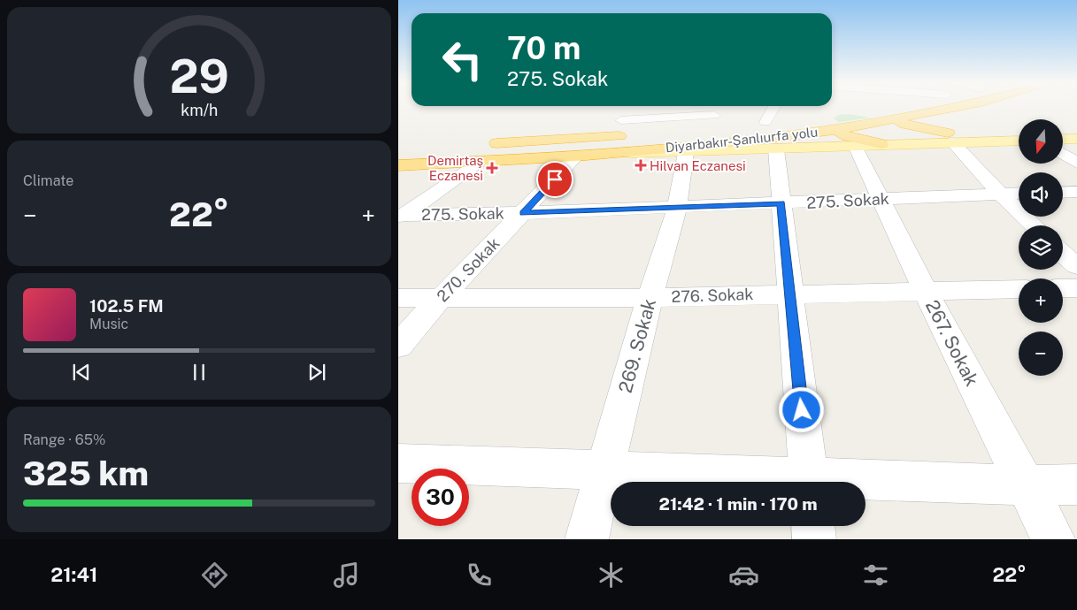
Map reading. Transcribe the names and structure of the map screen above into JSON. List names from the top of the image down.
{
  "streets": {
    "highway": ["Diyarbakır-Şanlıurfa yolu"],
    "street": [
      "275. Sokak",
      "270. Sokak",
      "276. Sokak",
      "267. Sokak",
      "269. Sokak"
    ]
  },
  "crossings": [
    ["Diyarbakır-Şanlıurfa yolu", "270. Sokak"],
    ["Diyarbakır-Şanlıurfa yolu", "267. Sokak"],
    ["Diyarbakır-Şanlıurfa yolu", "269. Sokak"],
    ["275. Sokak", "270. Sokak"],
    ["275. Sokak", "267. Sokak"],
    ["275. Sokak", "269. Sokak"],
    ["270. Sokak", "276. Sokak"],
    ["276. Sokak", "267. Sokak"],
    ["276. Sokak", "269. Sokak"]
  ],
  "places": {
    "health": ["Hilvan Eczanesi", "Demirtaş Eczanesi"]
  },
  "north": "bottom",
  "page": {
    "turn": ["70 m", "275. Sokak"],
    "map_buttons": ["+", "−"],
    "tile": [
      "Climate",
      ["Range · 65%", "325 km"]
    ],
    "heat": ["−", "22°", "+"],
    "song": ["102.5 FM", "Music"],
    "limit": "30",
    "trip": "21:42 · 1 min · 170 m",
    "tabs": ["21:41", "22°"],
    "gauge": ["29", "km/h"]
  }
}
